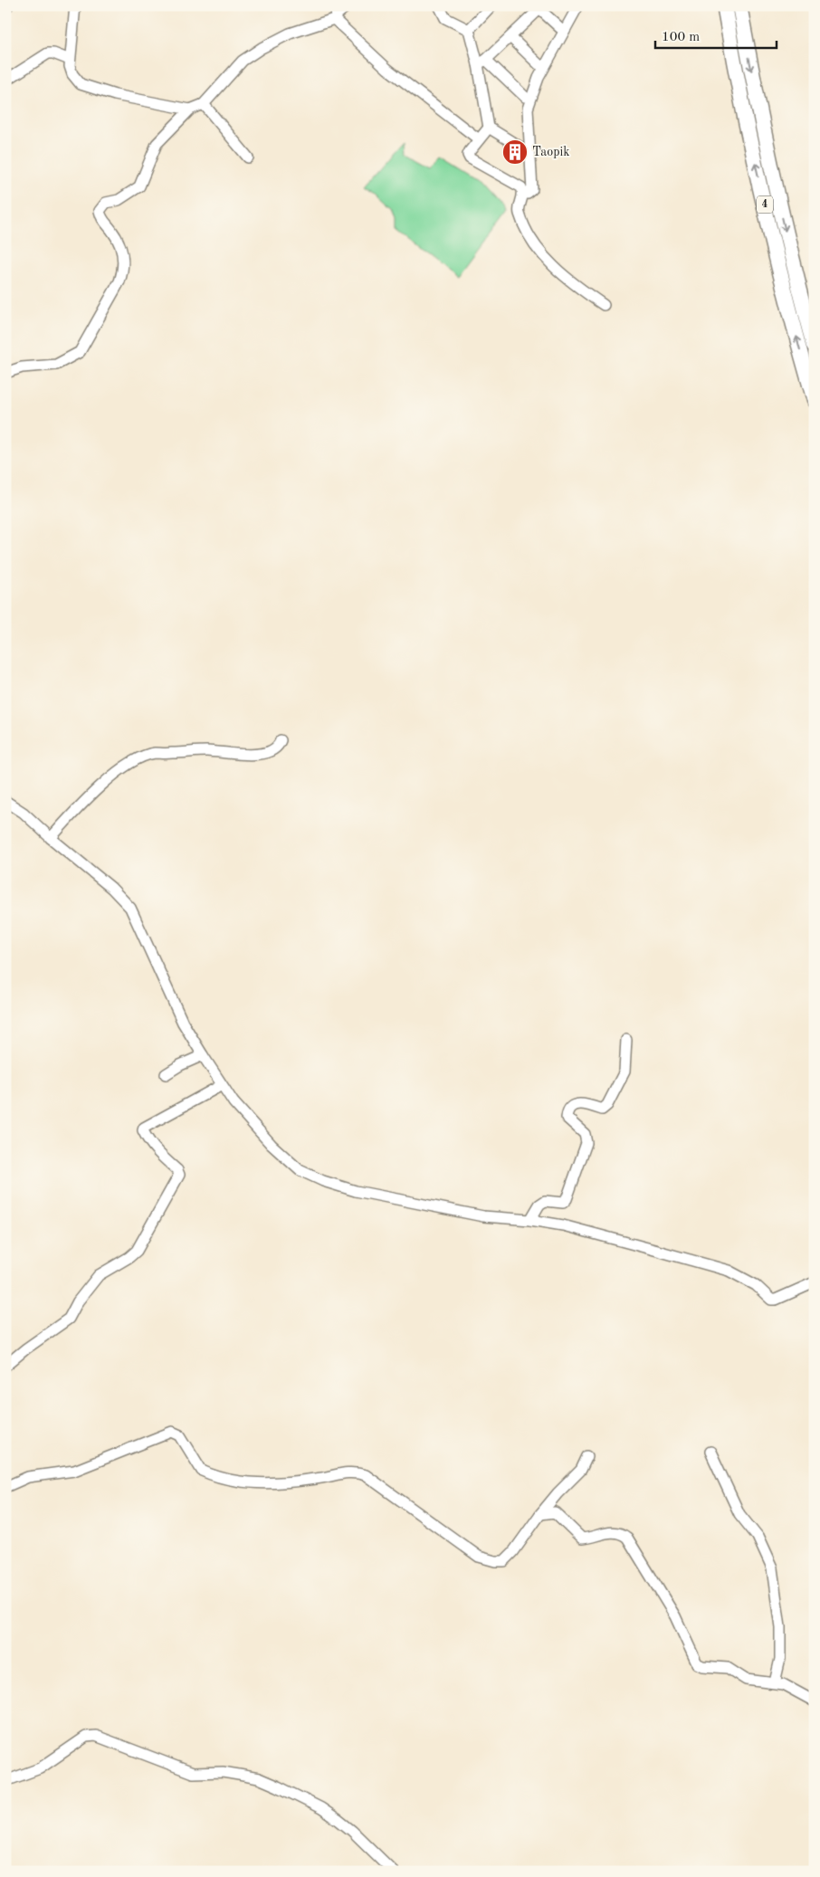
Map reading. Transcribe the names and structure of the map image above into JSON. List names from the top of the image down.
{
  "streets": {
    "highway": ["4"]
  },
  "places": {
    "building": ["Taopik"]
  },
  "scale_bar": "100 m"
}
